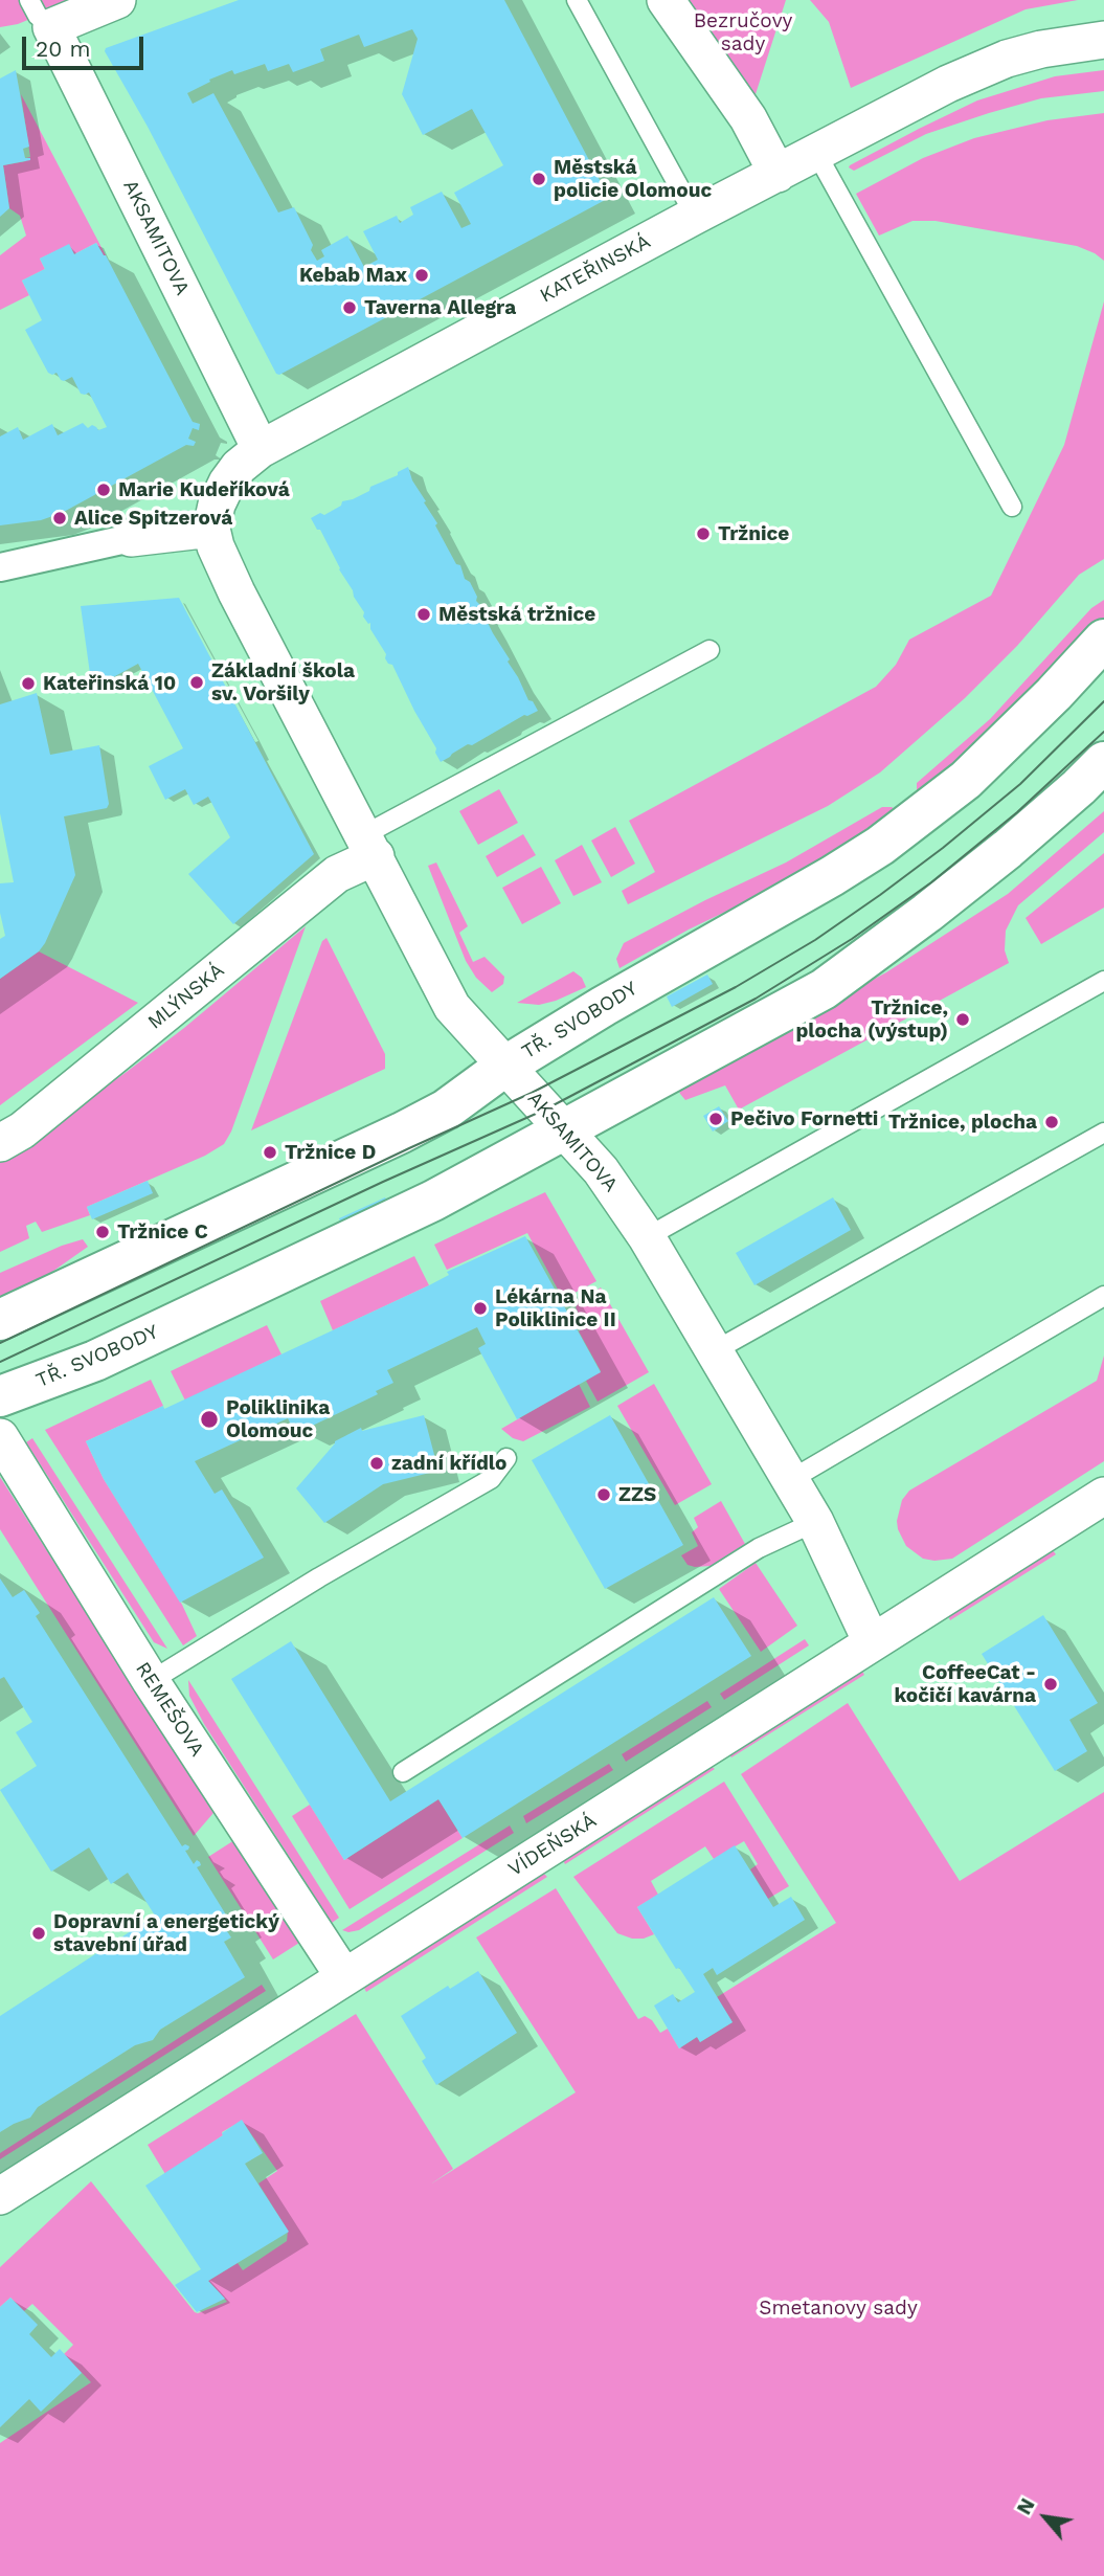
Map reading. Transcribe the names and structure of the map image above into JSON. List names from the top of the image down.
{
  "streets": {
    "street": [
      "AKSAMITOVA",
      "KATEŘINSKÁ",
      "MLÝNSKÁ",
      "TŘ. SVOBODY",
      "REMEŠOVA",
      "VÍDEŇSKÁ"
    ]
  },
  "crossings": [
    ["AKSAMITOVA", "KATEŘINSKÁ"],
    ["AKSAMITOVA", "MLÝNSKÁ"],
    ["AKSAMITOVA", "TŘ. SVOBODY"],
    ["AKSAMITOVA", "VÍDEŇSKÁ"],
    ["REMEŠOVA", "VÍDEŇSKÁ"]
  ],
  "parks": ["Bezručovy sady", "Smetanovy sady"],
  "places": [
    "Městská policie Olomouc",
    "Kebab Max",
    "Taverna Allegra",
    "Marie Kudeříková",
    "Alice Spitzerová",
    "Tržnice",
    "Městská tržnice",
    "Základní škola sv. Voršily",
    "Kateřinská 10",
    "Tržnice, plocha (výstup)",
    "Pečivo Fornetti",
    "Tržnice, plocha",
    "Tržnice D",
    "Tržnice C",
    "Lékárna Na Poliklinice II",
    "Poliklinika Olomouc",
    "zadní křídlo",
    "ZZS",
    "CoffeeCat - kočičí kavárna",
    "Dopravní a energetický stavební úřad"
  ],
  "scale_bar": "20 m",
  "north": "top left"
}
